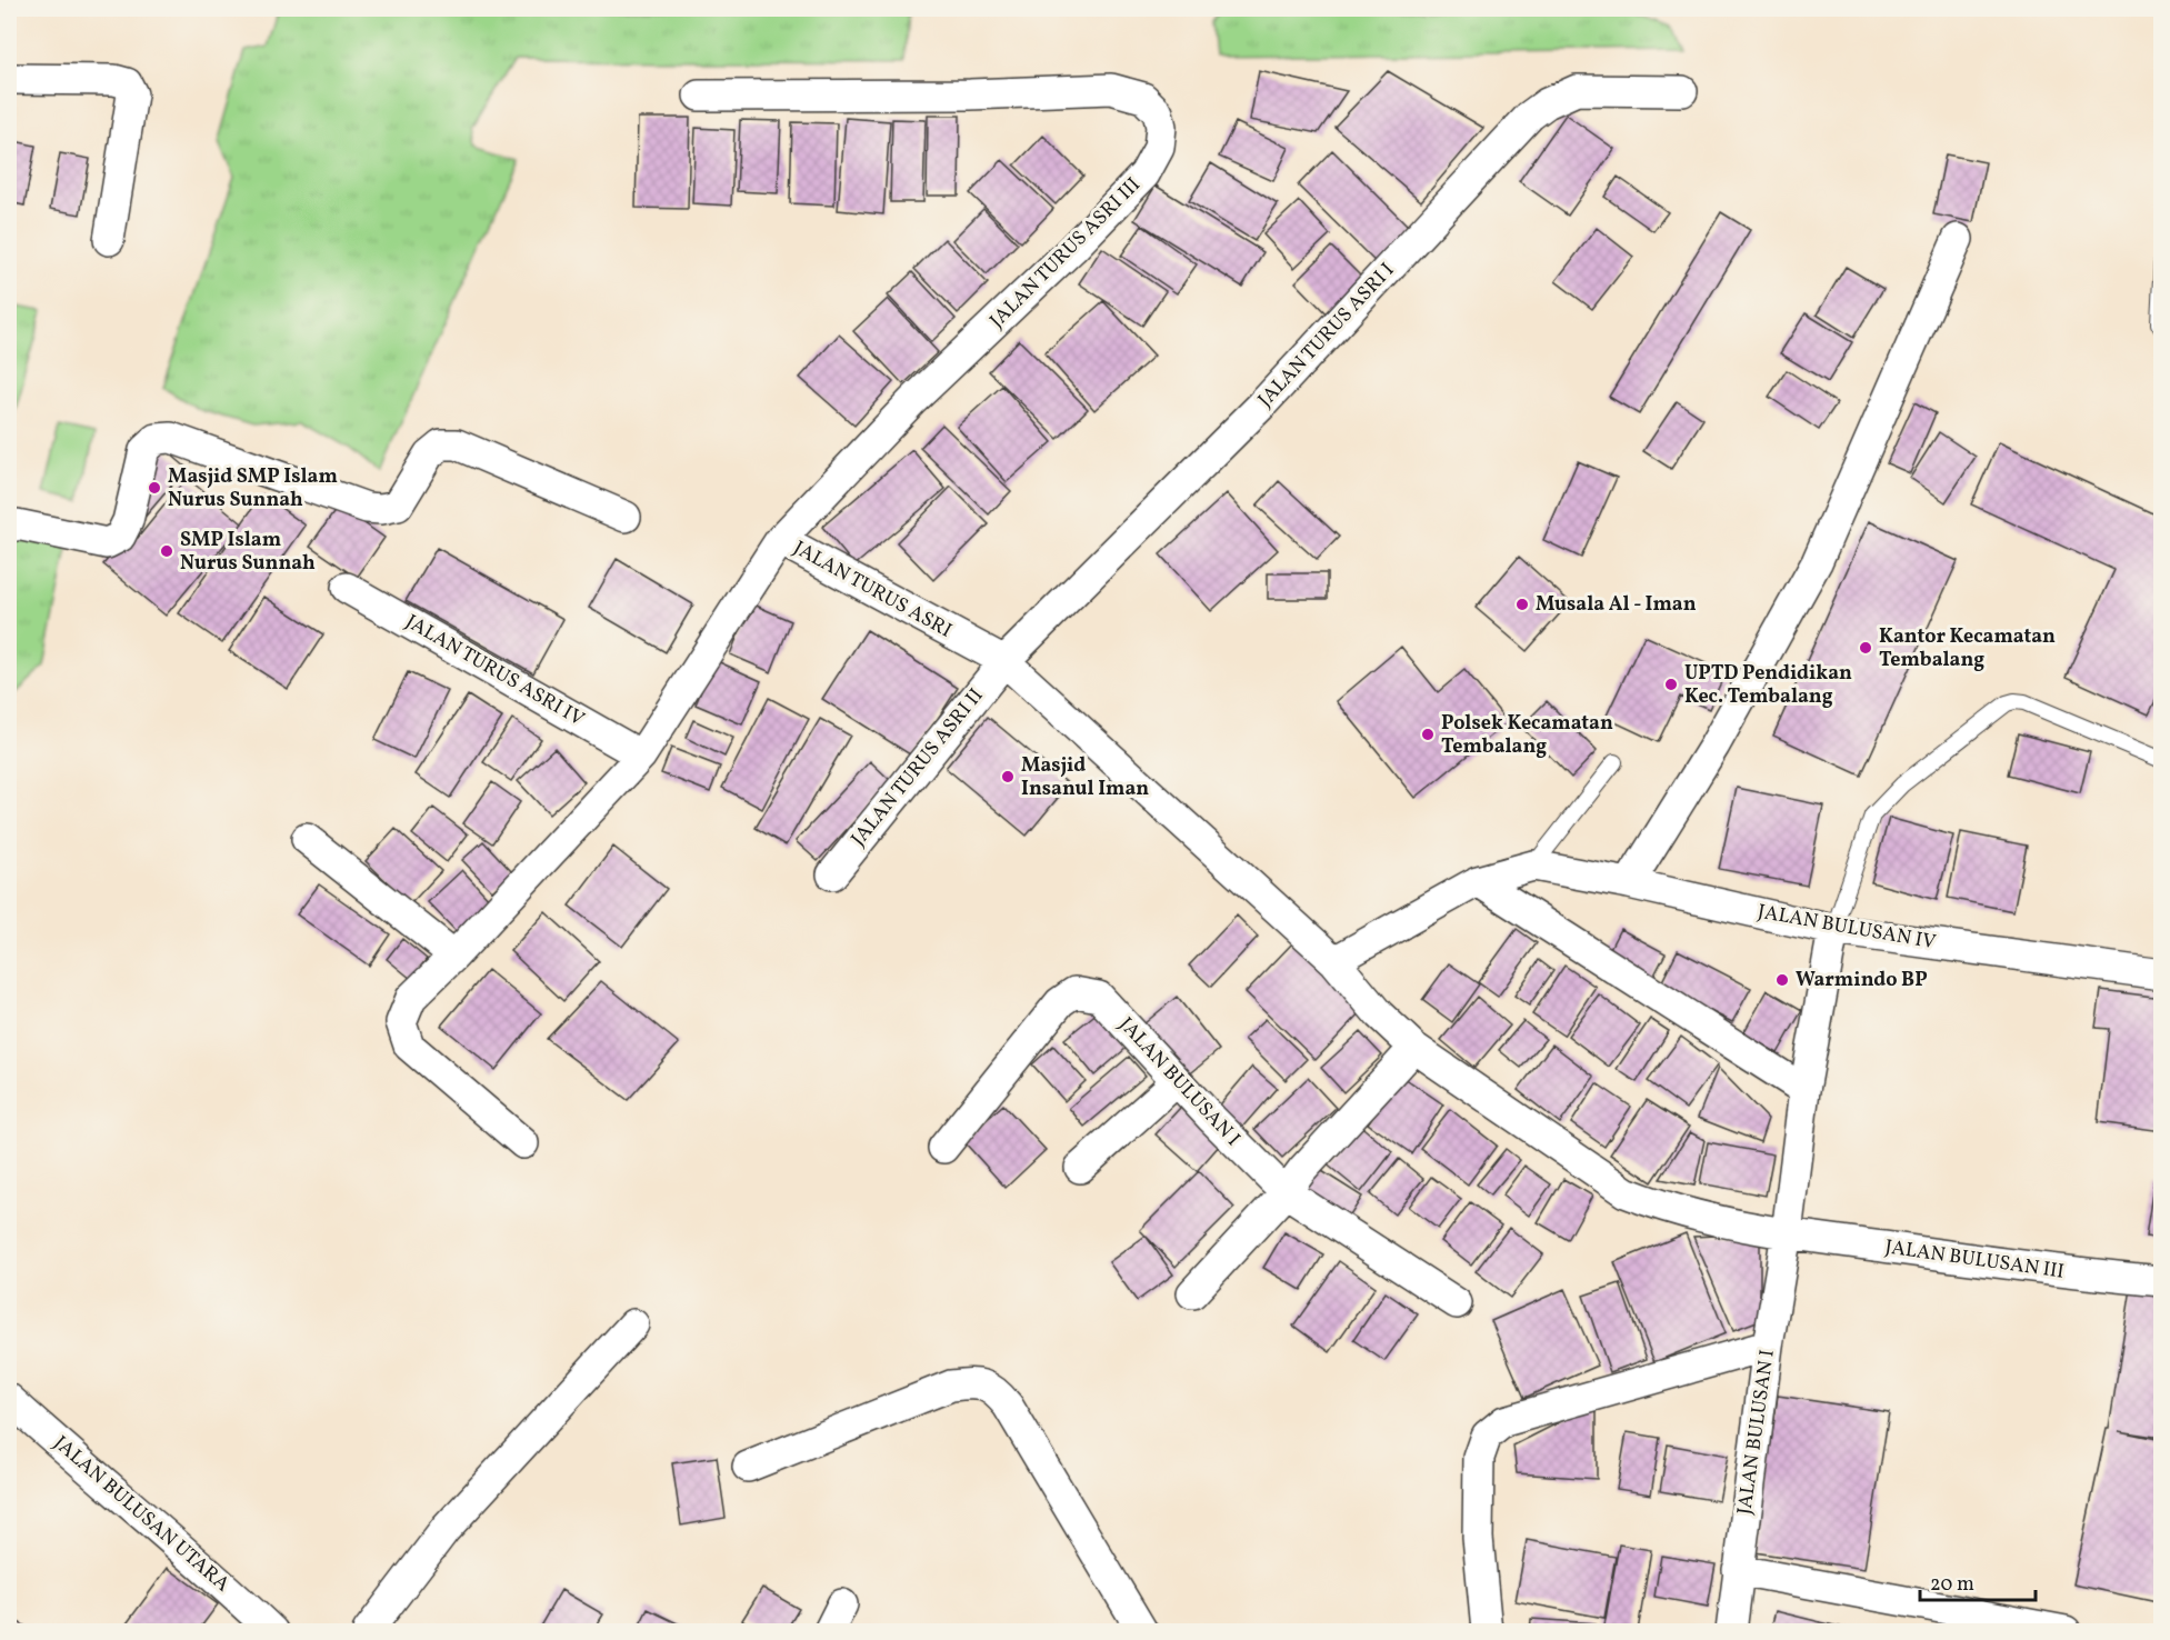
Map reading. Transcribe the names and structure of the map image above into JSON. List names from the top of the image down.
{
  "streets": {
    "street": [
      "JALAN TURUS ASRI III",
      "JALAN TURUS ASRI I",
      "JALAN TURUS ASRI",
      "JALAN TURUS ASRI IV",
      "JALAN TURUS ASRI II",
      "JALAN BULUSAN IV",
      "JALAN BULUSAN I",
      "JALAN BULUSAN III",
      "JALAN BULUSAN UTARA"
    ]
  },
  "crossings": [
    ["JALAN TURUS ASRI III", "JALAN TURUS ASRI"],
    ["JALAN TURUS ASRI I", "JALAN TURUS ASRI"],
    ["JALAN TURUS ASRI I", "JALAN TURUS ASRI II"],
    ["JALAN TURUS ASRI", "JALAN TURUS ASRI IV"],
    ["JALAN TURUS ASRI", "JALAN TURUS ASRI II"],
    ["JALAN BULUSAN IV", "JALAN BULUSAN I"],
    ["JALAN BULUSAN I", "JALAN BULUSAN III"]
  ],
  "places": [
    "Masjid SMP Islam Nurus Sunnah",
    "SMP Islam Nurus Sunnah",
    "Musala Al - Iman",
    "Kantor Kecamatan Tembalang",
    "UPTD Pendidikan Kec. Tembalang",
    "Polsek Kecamatan Tembalang",
    "Masjid Insanul Iman",
    "Warmindo BP"
  ],
  "scale_bar": "20 m"
}
